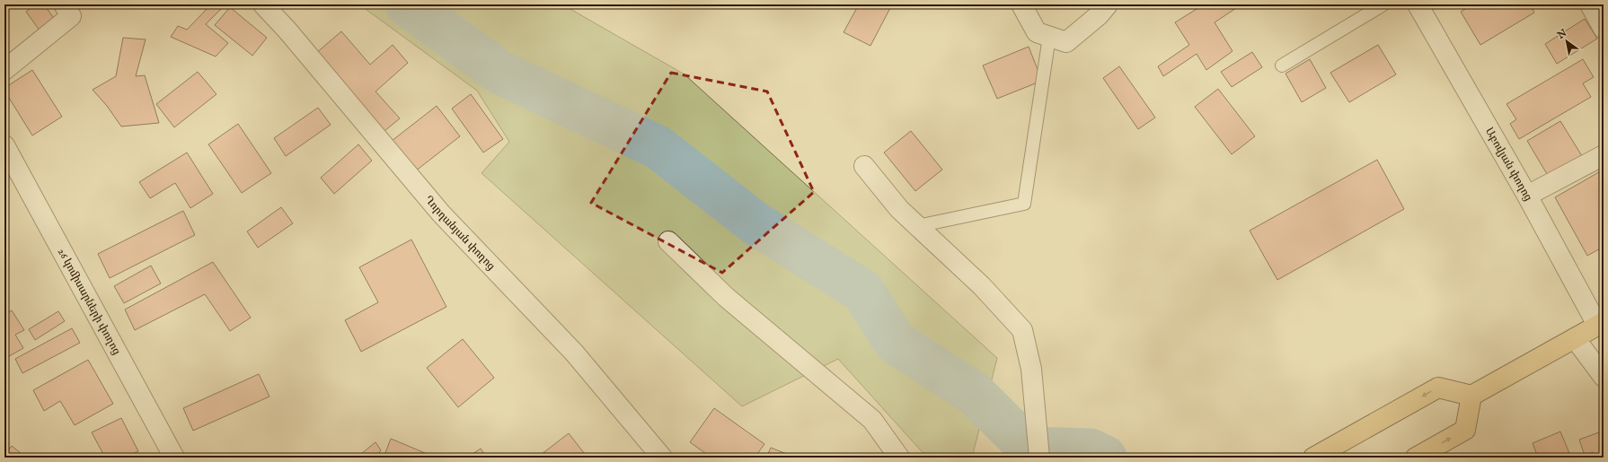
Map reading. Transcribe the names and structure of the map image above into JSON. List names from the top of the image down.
{
  "streets": {
    "street": ["Աբովյան փողոց", "Ղորղանյան փողոց", "26 կոմիսարների փողոց"]
  },
  "north": "top left"
}
